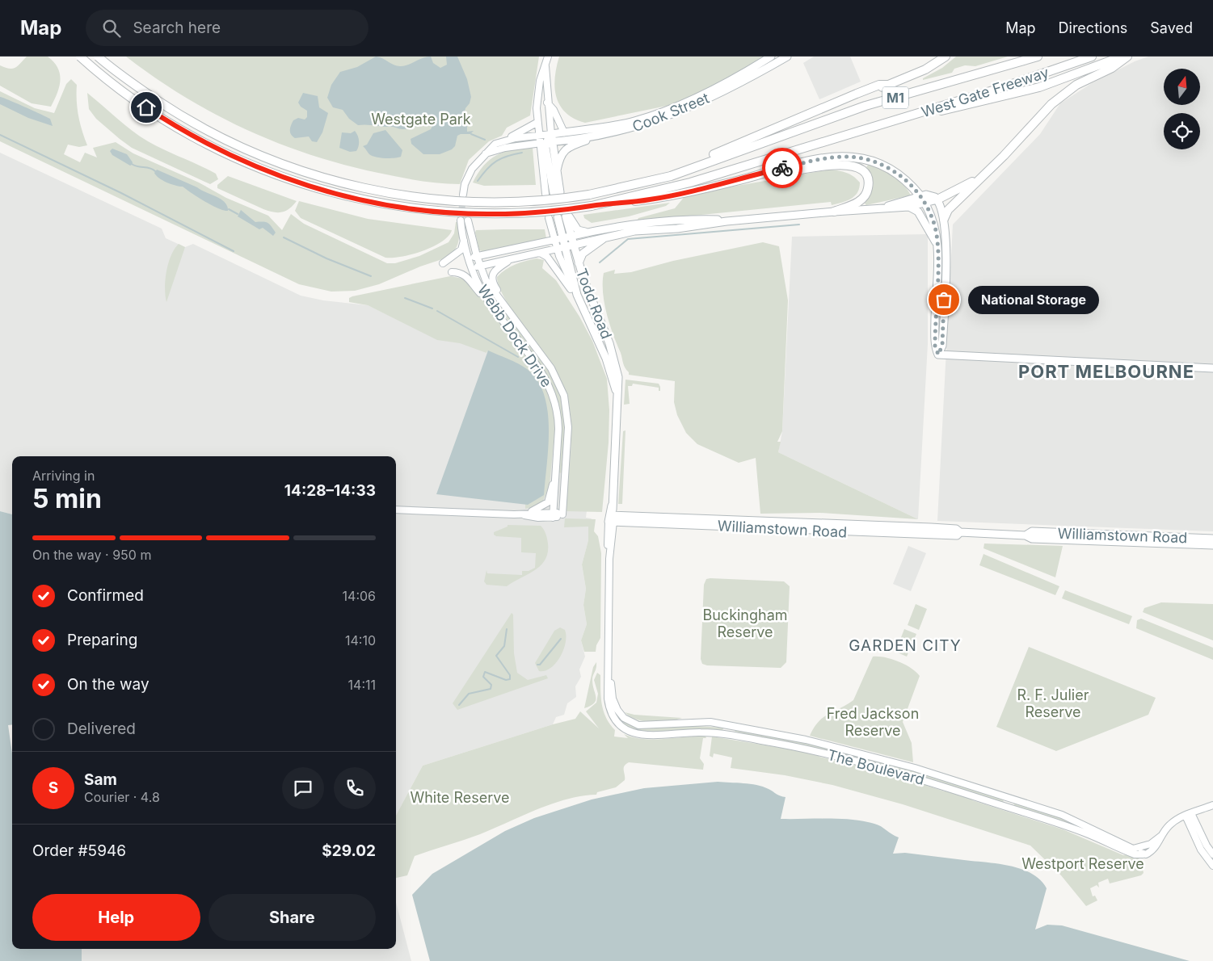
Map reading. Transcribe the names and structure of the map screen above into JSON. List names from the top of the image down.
{
  "streets": {
    "highway": ["West Gate Freeway", "M1"],
    "main road": [
      "Cook Street",
      "Todd Road",
      "Webb Dock Drive",
      "Williamstown Road"
    ],
    "street": ["The Boulevard"]
  },
  "crossings": [
    ["West Gate Freeway", "M1"],
    ["Todd Road", "Webb Dock Drive"],
    ["Todd Road", "Williamstown Road"],
    ["Todd Road", "The Boulevard"]
  ],
  "districts": ["PORT MELBOURNE", "GARDEN CITY"],
  "parks": [
    "Westgate Park",
    "Buckingham Reserve",
    "R. F. Julier Reserve",
    "Fred Jackson Reserve",
    "White Reserve",
    "Westport Reserve"
  ],
  "places": ["National Storage"],
  "north": "top",
  "page": {
    "header": "Map",
    "search": "Search here",
    "nav": ["Map", "Directions", "Saved"],
    "bubble": "National Storage",
    "heading": ["5 min", "Arriving in", "14:28–14:33"],
    "panel": [
      "Sam",
      "Courier · 4.8",
      "Order #5946",
      "$29.02"
    ],
    "bar": "On the way · 950 m",
    "list": [
      ["Confirmed", "14:06"],
      ["Preparing", "14:10"],
      ["On the way", "14:11"],
      "Delivered"
    ],
    "round": "S",
    "buttons": ["Help", "Share"]
  }
}
